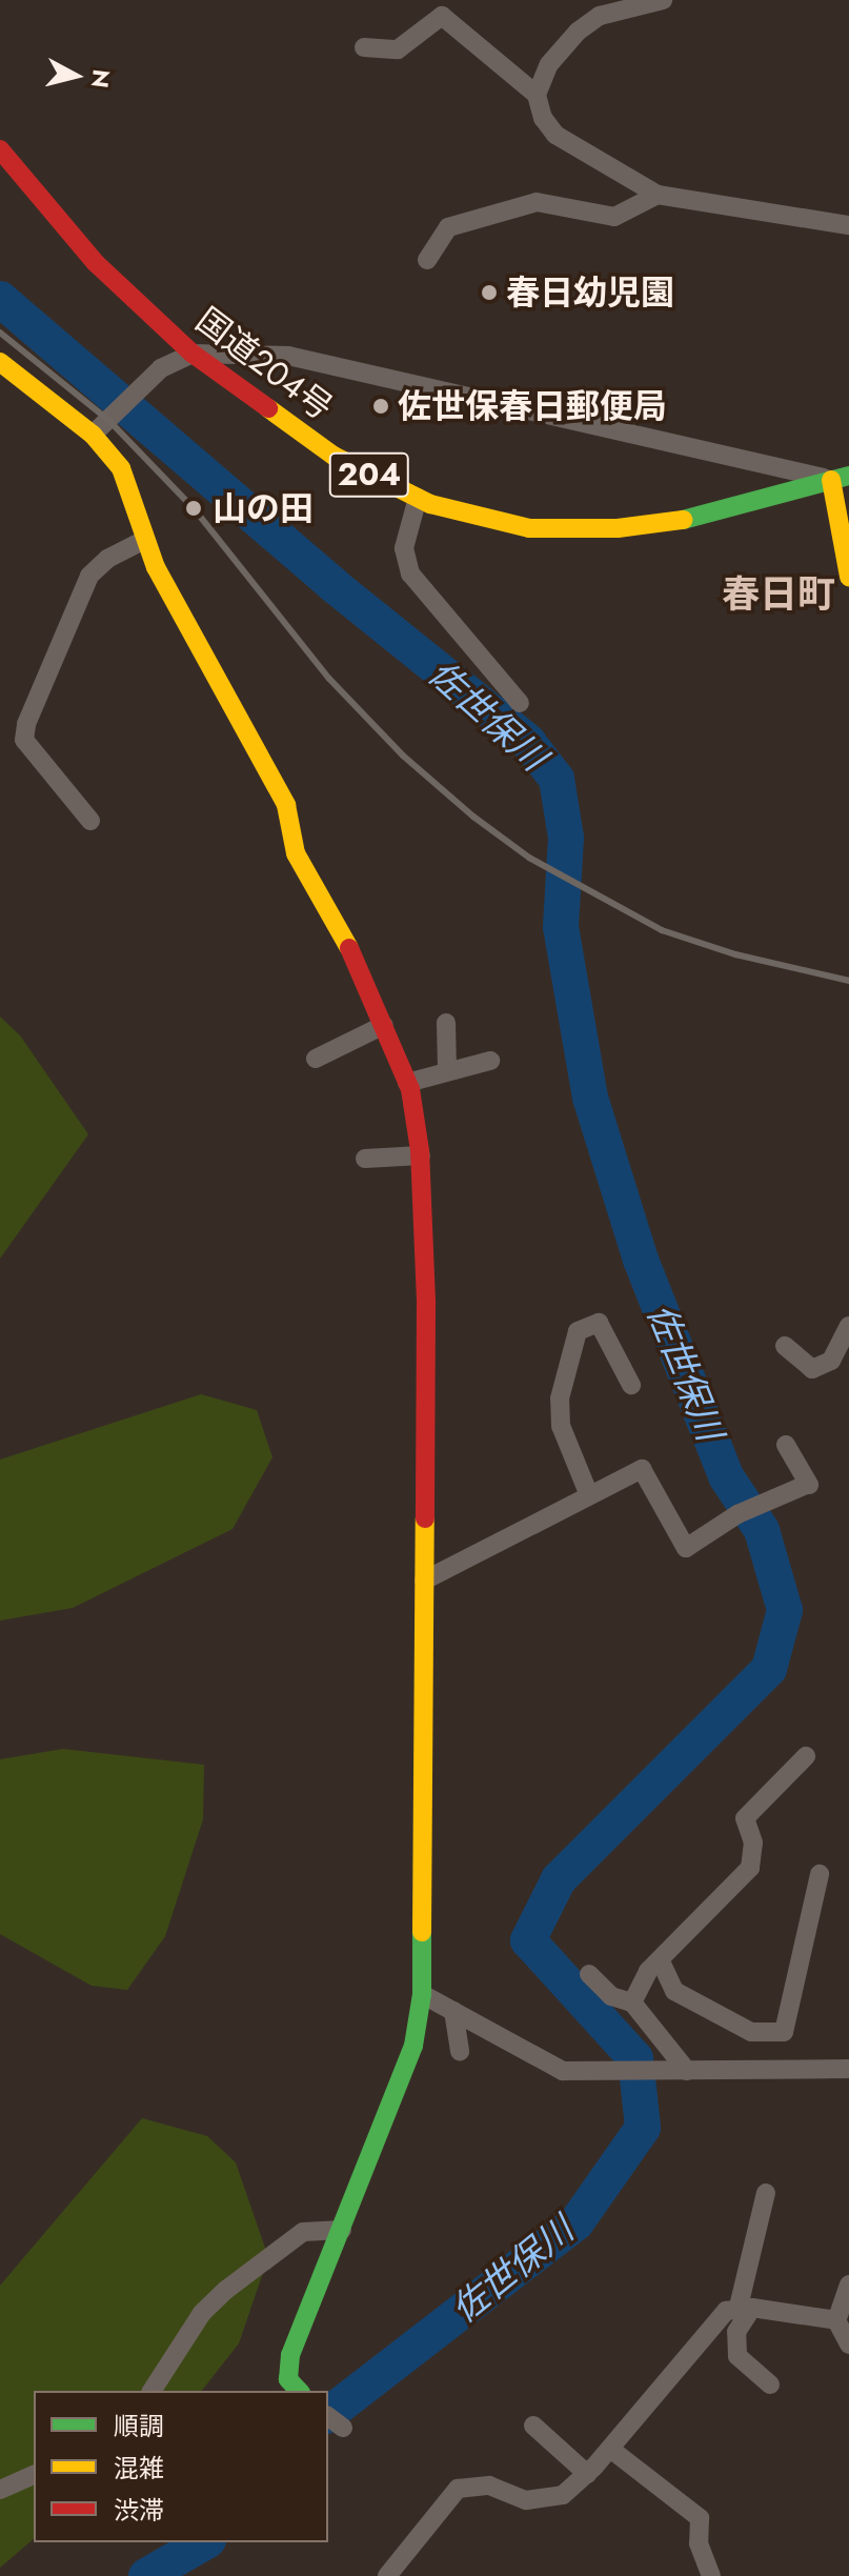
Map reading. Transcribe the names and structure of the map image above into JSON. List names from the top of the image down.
{
  "streets": {
    "main road": ["国道204号", "204"]
  },
  "districts": ["春日町"],
  "water": ["佐世保川"],
  "places": ["春日幼児園", "佐世保春日郵便局", "山の田"],
  "legend": ["順調", "混雑", "渋滞"],
  "north": "right"
}
